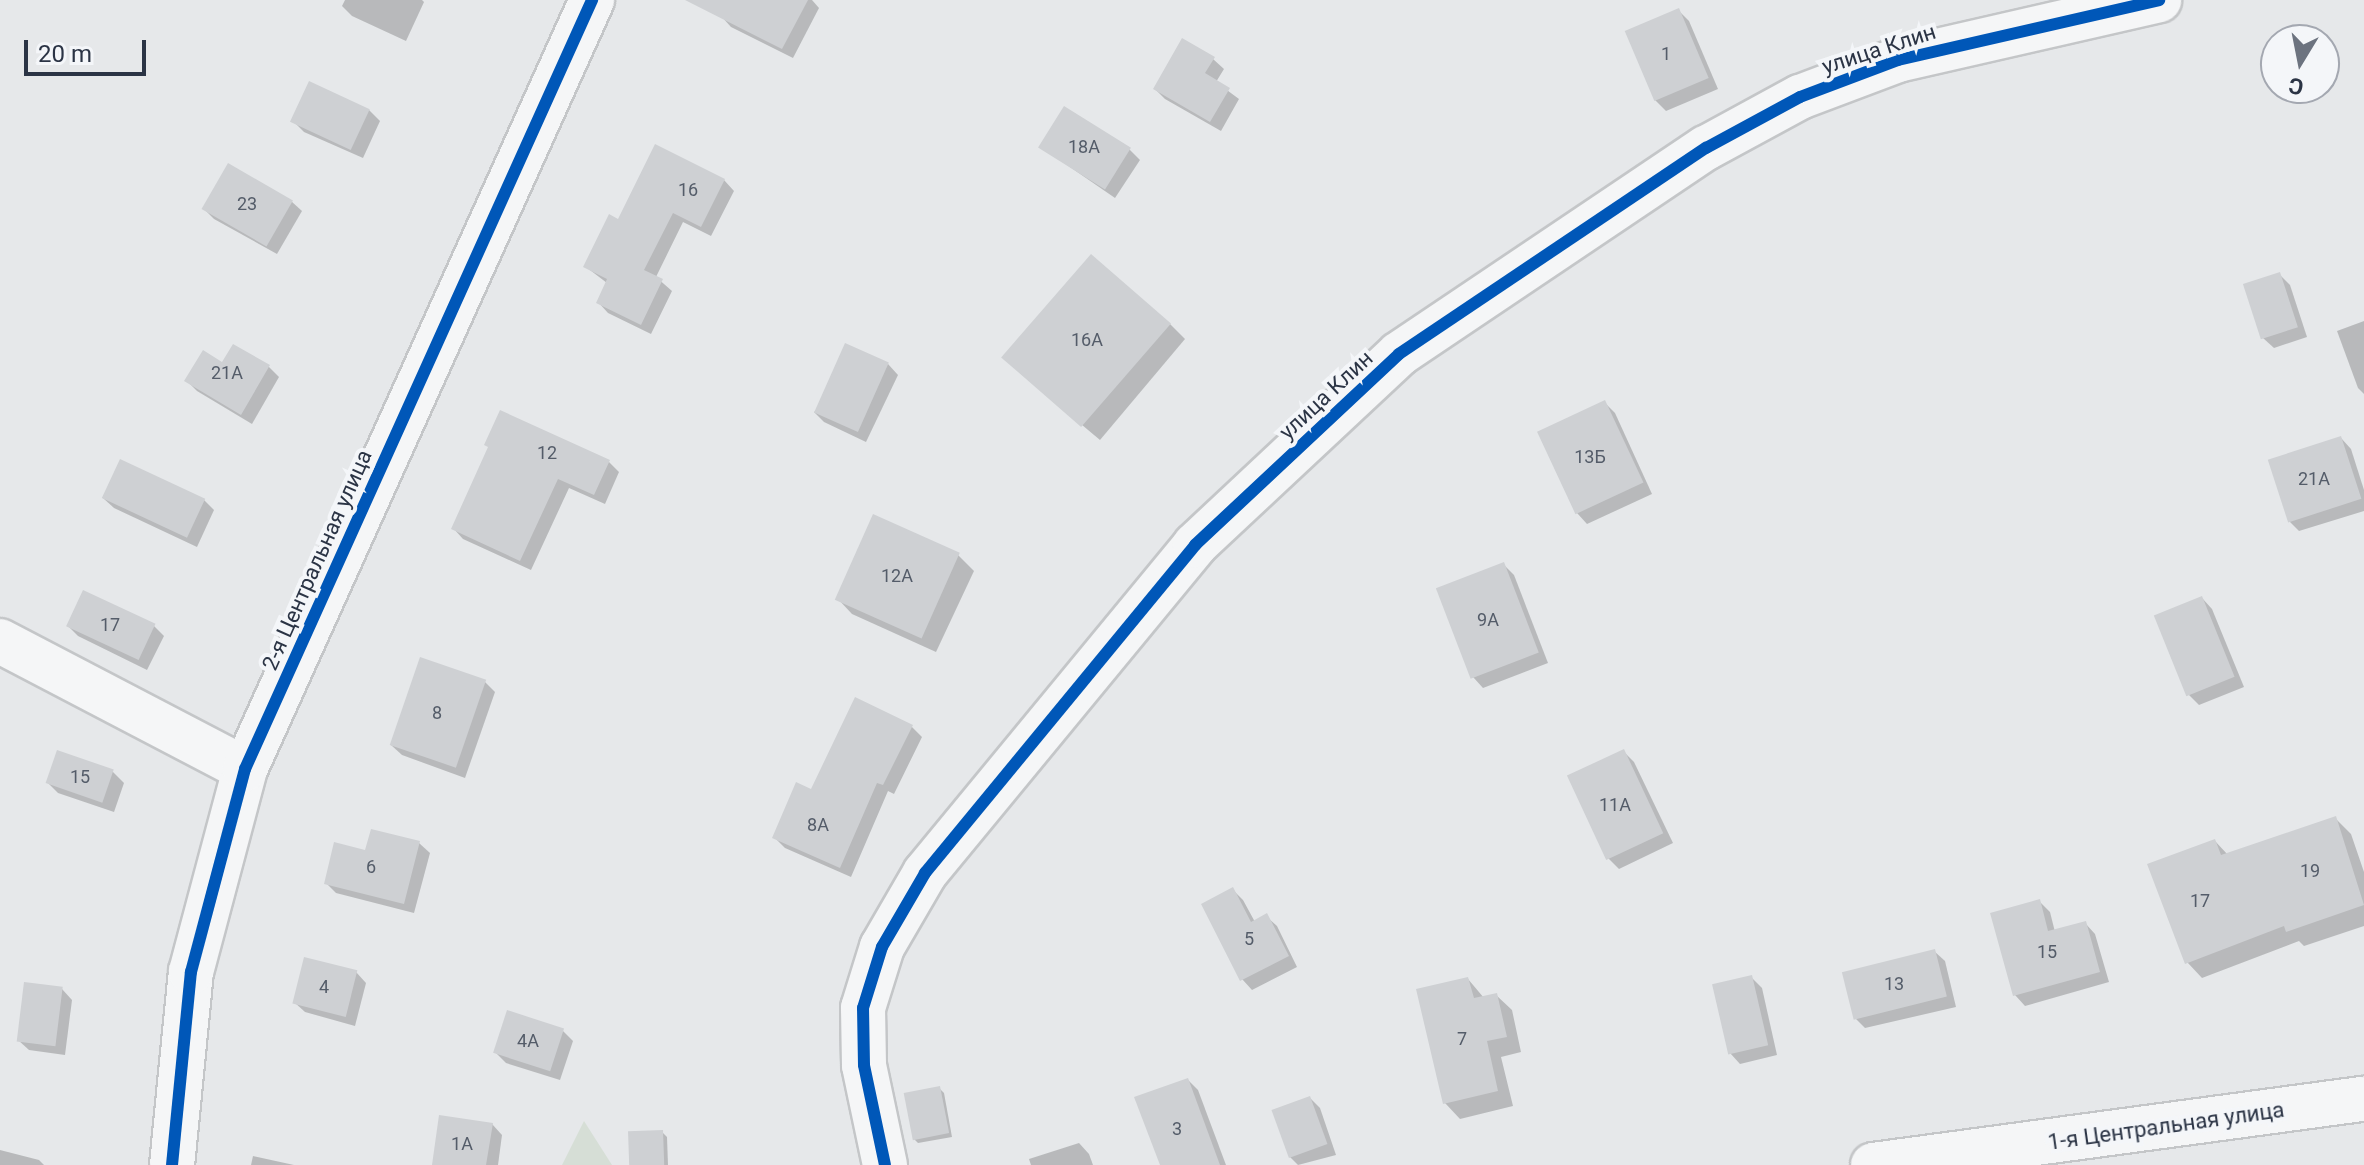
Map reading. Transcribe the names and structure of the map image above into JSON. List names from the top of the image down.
{
  "streets": {
    "street": ["улица Клин", "2-я Центральная улица", "1-я Центральная улица"]
  },
  "house_numbers": [
    "1",
    "18А",
    "16",
    "23",
    "16А",
    "21А",
    "12",
    "13Б",
    "21А",
    "12А",
    "9А",
    "17",
    "8",
    "15",
    "11А",
    "8А",
    "6",
    "19",
    "17",
    "5",
    "15",
    "13",
    "4",
    "7",
    "4А",
    "3",
    "1А"
  ],
  "scale_bar": "20 m",
  "north": "bottom"
}
